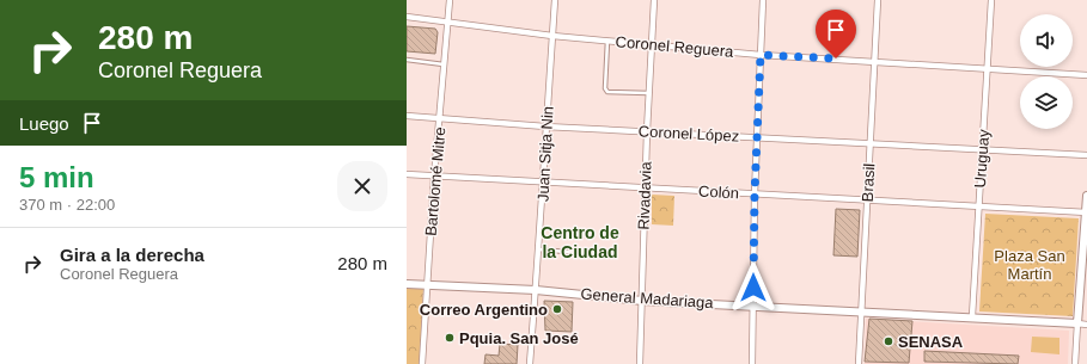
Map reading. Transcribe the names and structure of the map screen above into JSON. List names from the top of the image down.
{
  "streets": {
    "street": [
      "Coronel Reguera",
      "Coronel López",
      "Juan Sitja Nin",
      "Uruguay",
      "Bartolomé Mitre",
      "Brasil",
      "Colón",
      "Rivadavia",
      "General Madariaga"
    ]
  },
  "crossings": [
    ["Coronel Reguera", "Juan Sitja Nin"],
    ["Coronel Reguera", "Uruguay"],
    ["Coronel Reguera", "Bartolomé Mitre"],
    ["Coronel Reguera", "Brasil"],
    ["Coronel Reguera", "Rivadavia"],
    ["Coronel López", "Juan Sitja Nin"],
    ["Coronel López", "Uruguay"],
    ["Coronel López", "Bartolomé Mitre"],
    ["Coronel López", "Brasil"],
    ["Coronel López", "Rivadavia"],
    ["Juan Sitja Nin", "Colón"],
    ["Juan Sitja Nin", "General Madariaga"],
    ["Uruguay", "Colón"],
    ["Uruguay", "General Madariaga"],
    ["Bartolomé Mitre", "Colón"],
    ["Bartolomé Mitre", "General Madariaga"],
    ["Brasil", "Colón"],
    ["Brasil", "General Madariaga"],
    ["Colón", "Rivadavia"],
    ["Rivadavia", "General Madariaga"]
  ],
  "districts": ["Centro de la Ciudad"],
  "parks": ["Plaza San Martín"],
  "places": ["Correo Argentino", "Pquia. San José", "SENASA"],
  "page": {
    "turn": ["280 m", "Coronel Reguera"],
    "then": "Luego",
    "heading": ["5 min", "370 m · 22:00"],
    "list": [
      {
        "name": "Gira a la derecha",
        "note": "Coronel Reguera",
        "value": "280 m"
      }
    ]
  }
}
